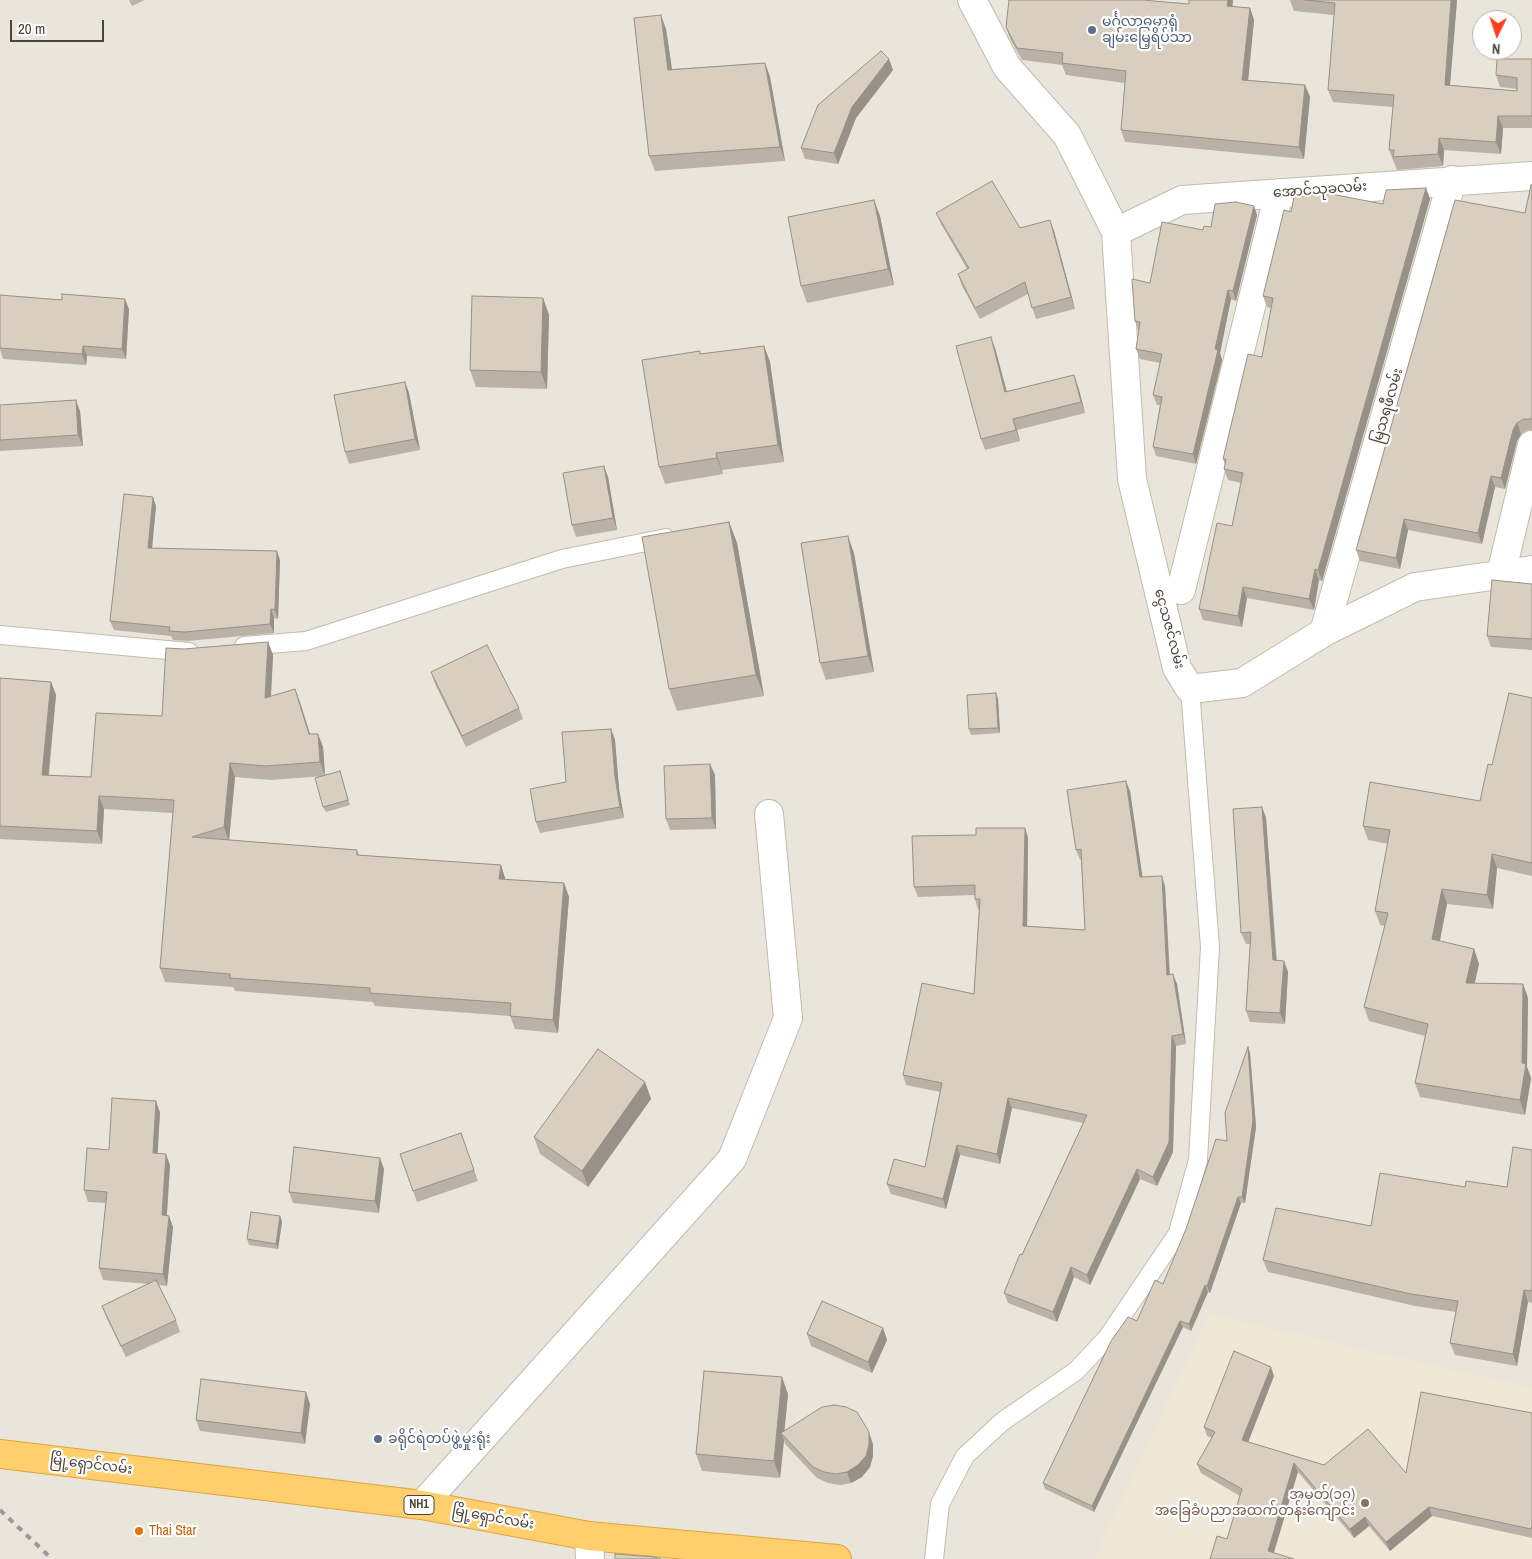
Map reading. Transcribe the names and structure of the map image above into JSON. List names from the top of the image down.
{
  "streets": {
    "highway": ["မြို့ရှောင်လမ်း", "NH1"],
    "street": ["အောင်သုခလမ်း", "မြသရဖီလမ်း", "ငွေသဇင်လမ်း"]
  },
  "crossings": [
    ["အောင်သုခလမ်း", "မြသရဖီလမ်း"],
    ["အောင်သုခလမ်း", "ငွေသဇင်လမ်း"]
  ],
  "places": [
    "မင်္ဂလာဓမ္မာရုံ ချမ်းမြေ့ရိပ်သာ",
    "ခရိုင်ရဲတပ်ဖွဲ့မှုးရုံး",
    "အမှတ်(၁၀) အခြေခံပညာအထက်တန်းကျောင်း",
    "Thai Star"
  ],
  "scale_bar": "20 m",
  "north": "bottom"
}
